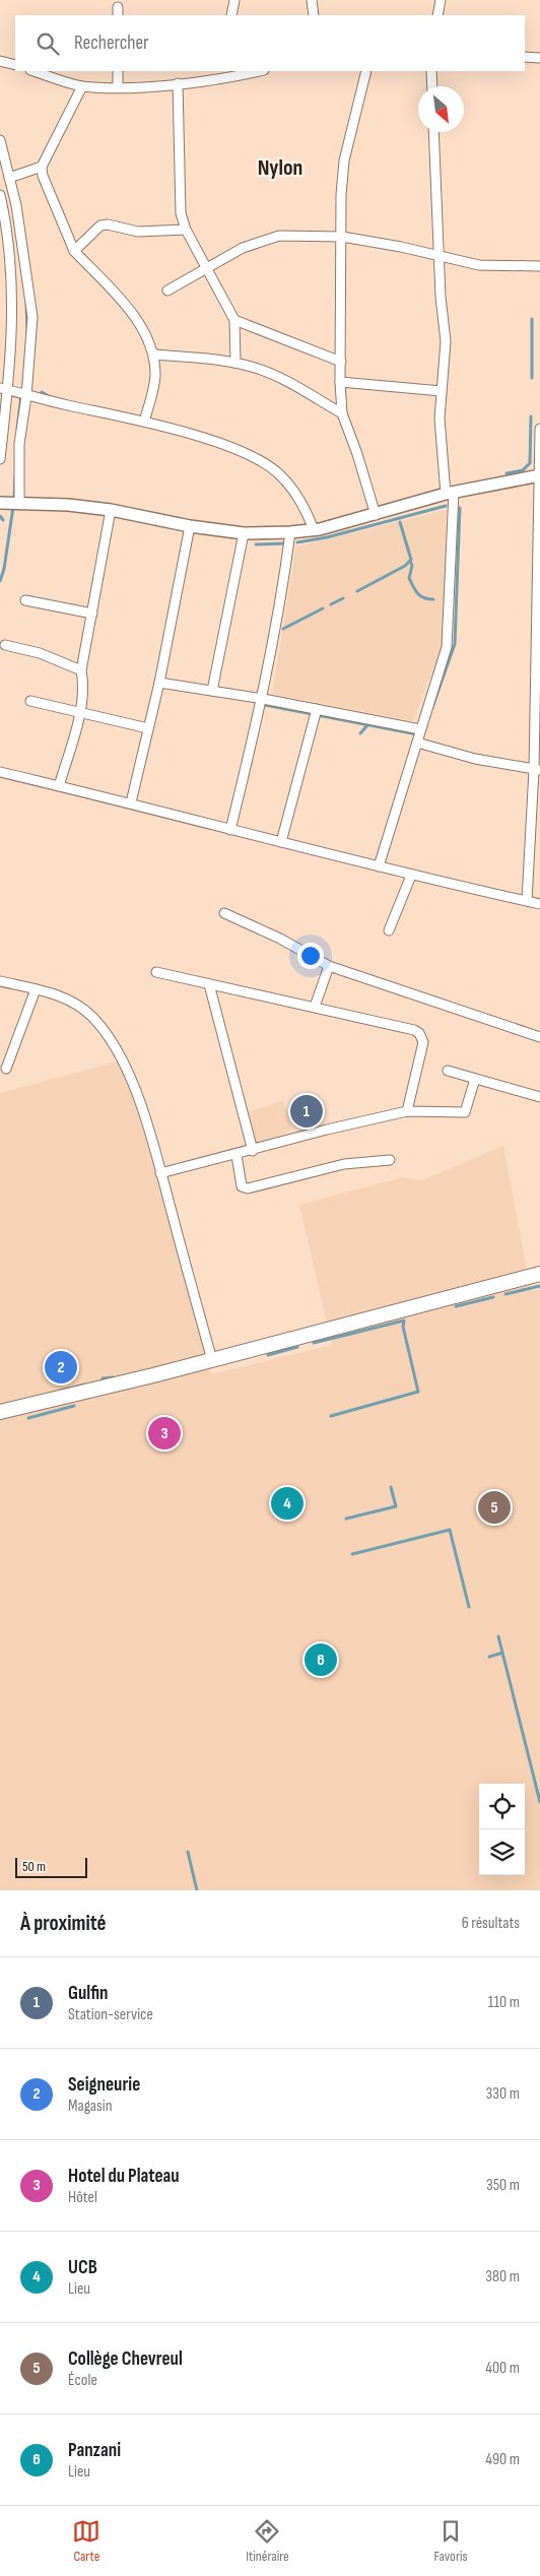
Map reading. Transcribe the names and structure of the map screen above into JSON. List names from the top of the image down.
{
  "districts": ["Nylon"],
  "scale_bar": "50 m",
  "north": "bottom right",
  "page": {
    "search": "Rechercher",
    "pins": [
      "1",
      "2",
      "3",
      "4",
      "5",
      "6"
    ],
    "scale": "50 m",
    "heading": ["À proximité", "6 résultats"],
    "list": [
      {
        "mark": "1",
        "name": "Gulfin",
        "note": "Station-service",
        "value": "110 m"
      },
      {
        "mark": "2",
        "name": "Seigneurie",
        "note": "Magasin",
        "value": "330 m"
      },
      {
        "mark": "3",
        "name": "Hotel du Plateau",
        "note": "Hôtel",
        "value": "350 m"
      },
      {
        "mark": "4",
        "name": "UCB",
        "note": "Lieu",
        "value": "380 m"
      },
      {
        "mark": "5",
        "name": "Collège Chevreul",
        "note": "École",
        "value": "400 m"
      },
      {
        "mark": "6",
        "name": "Panzani",
        "note": "Lieu",
        "value": "490 m"
      }
    ],
    "nav": ["Carte", "Itinéraire", "Favoris"]
  }
}
